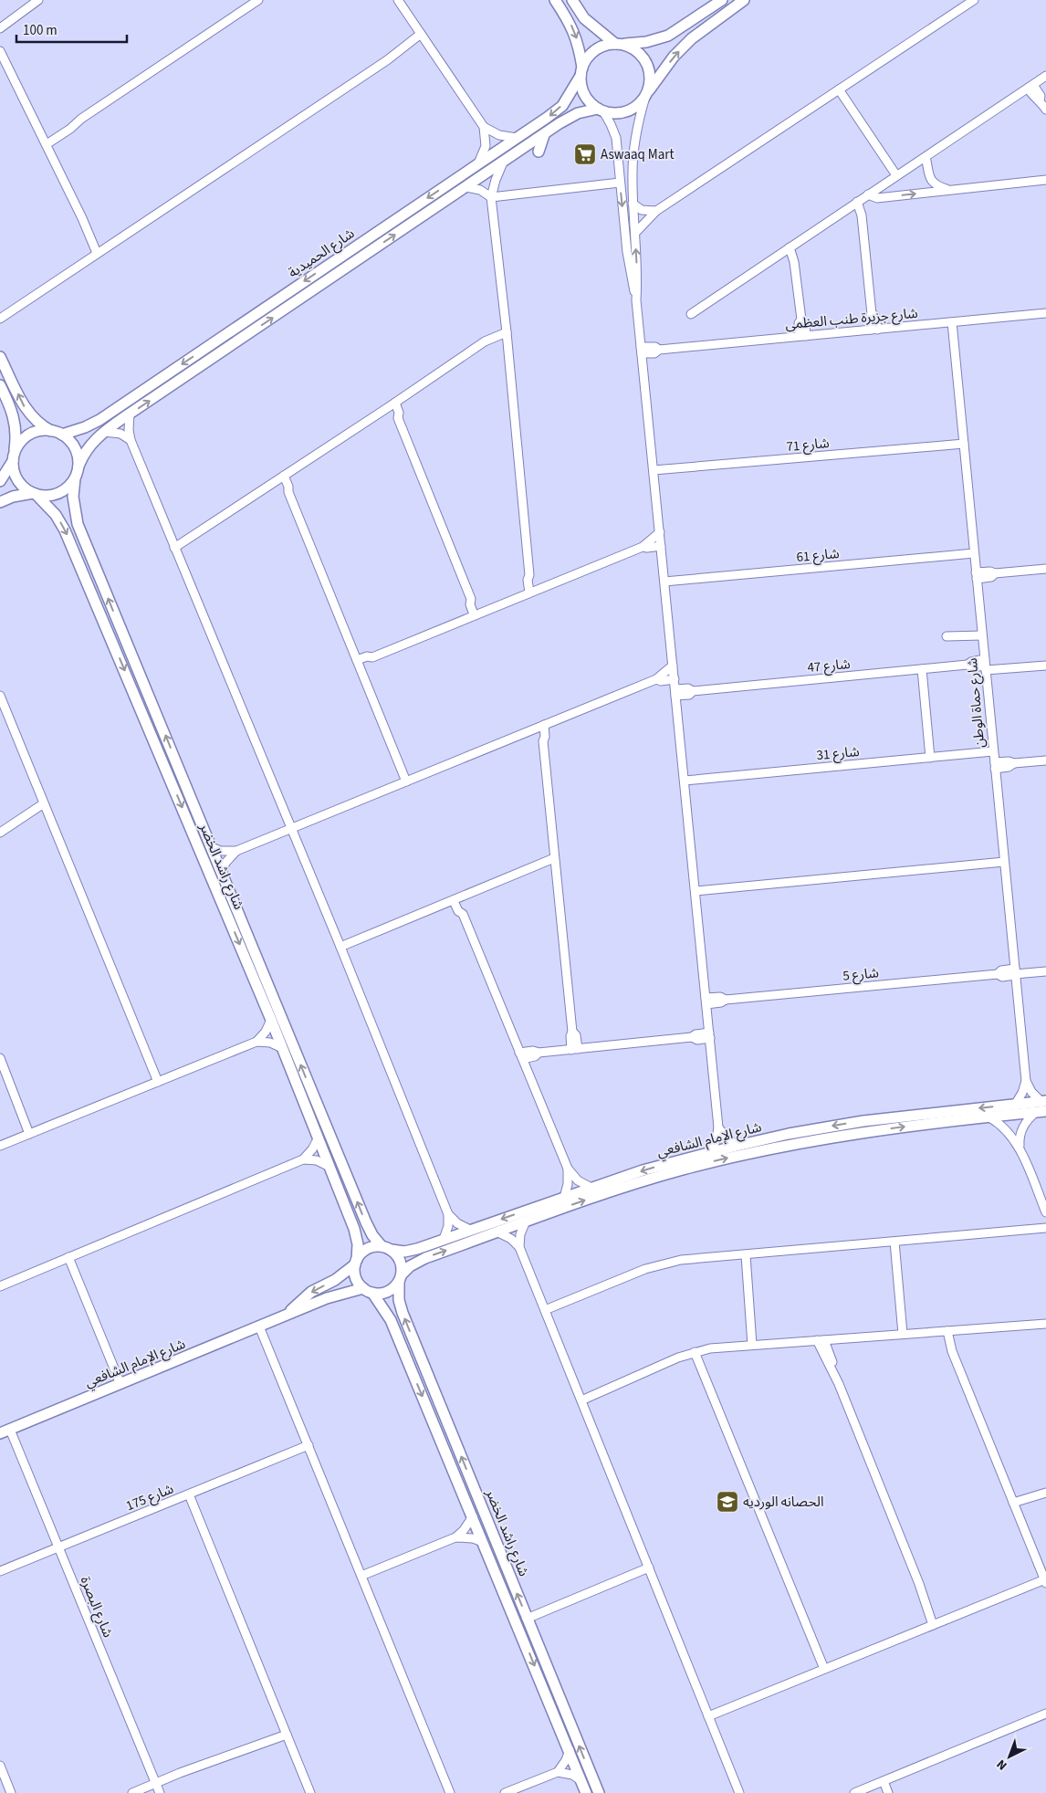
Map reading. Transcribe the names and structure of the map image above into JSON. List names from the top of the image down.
{
  "streets": {
    "street": [
      "شارع الحميدية",
      "شارع جزيرة طنب العظمى",
      "شارع 71",
      "شارع 61",
      "شارع 47",
      "شارع حماة الوطن",
      "شارع 31",
      "شارع راشد الخضر",
      "شارع 5",
      "شارع الإمام الشافعي",
      "شارع 175",
      "شارع البصرة"
    ]
  },
  "crossings": [
    ["شارع الحميدية", "شارع راشد الخضر"],
    ["شارع جزيرة طنب العظمى", "شارع حماة الوطن"],
    ["شارع 71", "شارع حماة الوطن"],
    ["شارع 61", "شارع حماة الوطن"],
    ["شارع 47", "شارع حماة الوطن"],
    ["شارع حماة الوطن", "شارع 31"],
    ["شارع حماة الوطن", "شارع 5"],
    ["شارع حماة الوطن", "شارع الإمام الشافعي"],
    ["شارع راشد الخضر", "شارع الإمام الشافعي"],
    ["شارع الإمام الشافعي", "شارع البصرة"],
    ["شارع 175", "شارع البصرة"]
  ],
  "places": {
    "supermarket": ["Aswaaq Mart"],
    "school or university": ["الحصانه الورديه"]
  },
  "scale_bar": "100 m",
  "north": "bottom left"
}
